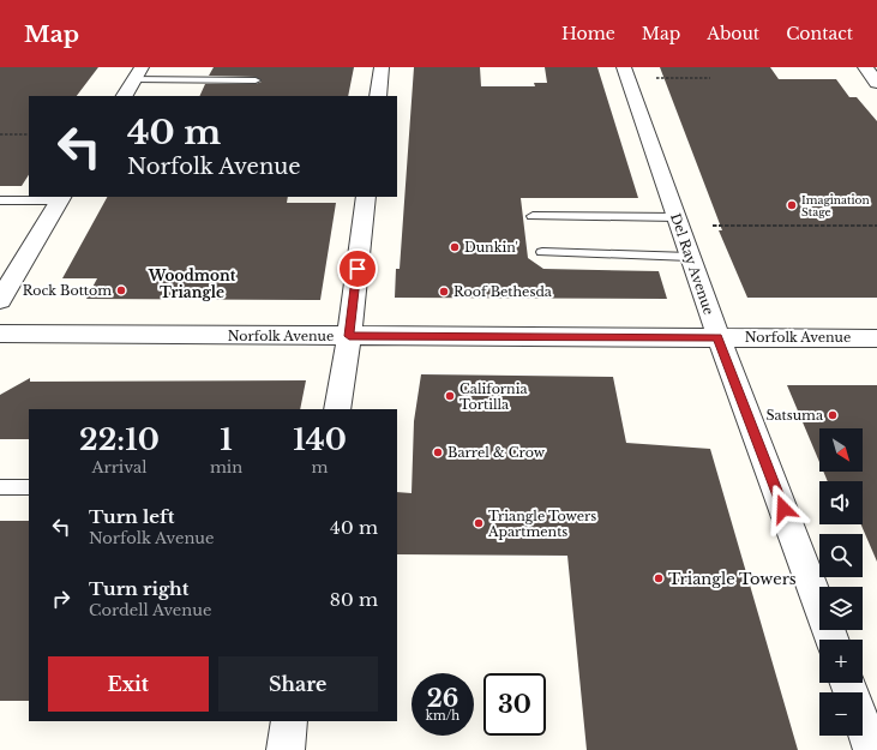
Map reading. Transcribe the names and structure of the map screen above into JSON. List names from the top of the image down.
{
  "streets": {
    "street": ["Del Ray Avenue", "Norfolk Avenue"]
  },
  "crossings": [
    ["Del Ray Avenue", "Norfolk Avenue"]
  ],
  "districts": ["Woodmont Triangle"],
  "places": [
    "Imagination Stage",
    "Dunkin'",
    "Rock Bottom",
    "Roof Bethesda",
    "California Tortilla",
    "Satsuma",
    "Barrel & Crow",
    "Triangle Towers Apartments",
    "Triangle Towers"
  ],
  "north": "bottom right",
  "page": {
    "header": "Map",
    "nav": [
      "Home",
      "Map",
      "About",
      "Contact"
    ],
    "turn": ["40 m", "Norfolk Avenue"],
    "eta": [
      "22:10",
      "Arrival",
      "1",
      "min",
      "140",
      "m"
    ],
    "map_buttons": ["+", "−"],
    "list": [
      {
        "name": "Turn left",
        "note": "Norfolk Avenue",
        "value": "40 m"
      },
      {
        "name": "Turn right",
        "note": "Cordell Avenue",
        "value": "80 m"
      }
    ],
    "buttons": ["Exit", "Share"],
    "speed": "26 km/h",
    "limit": "30"
  }
}
